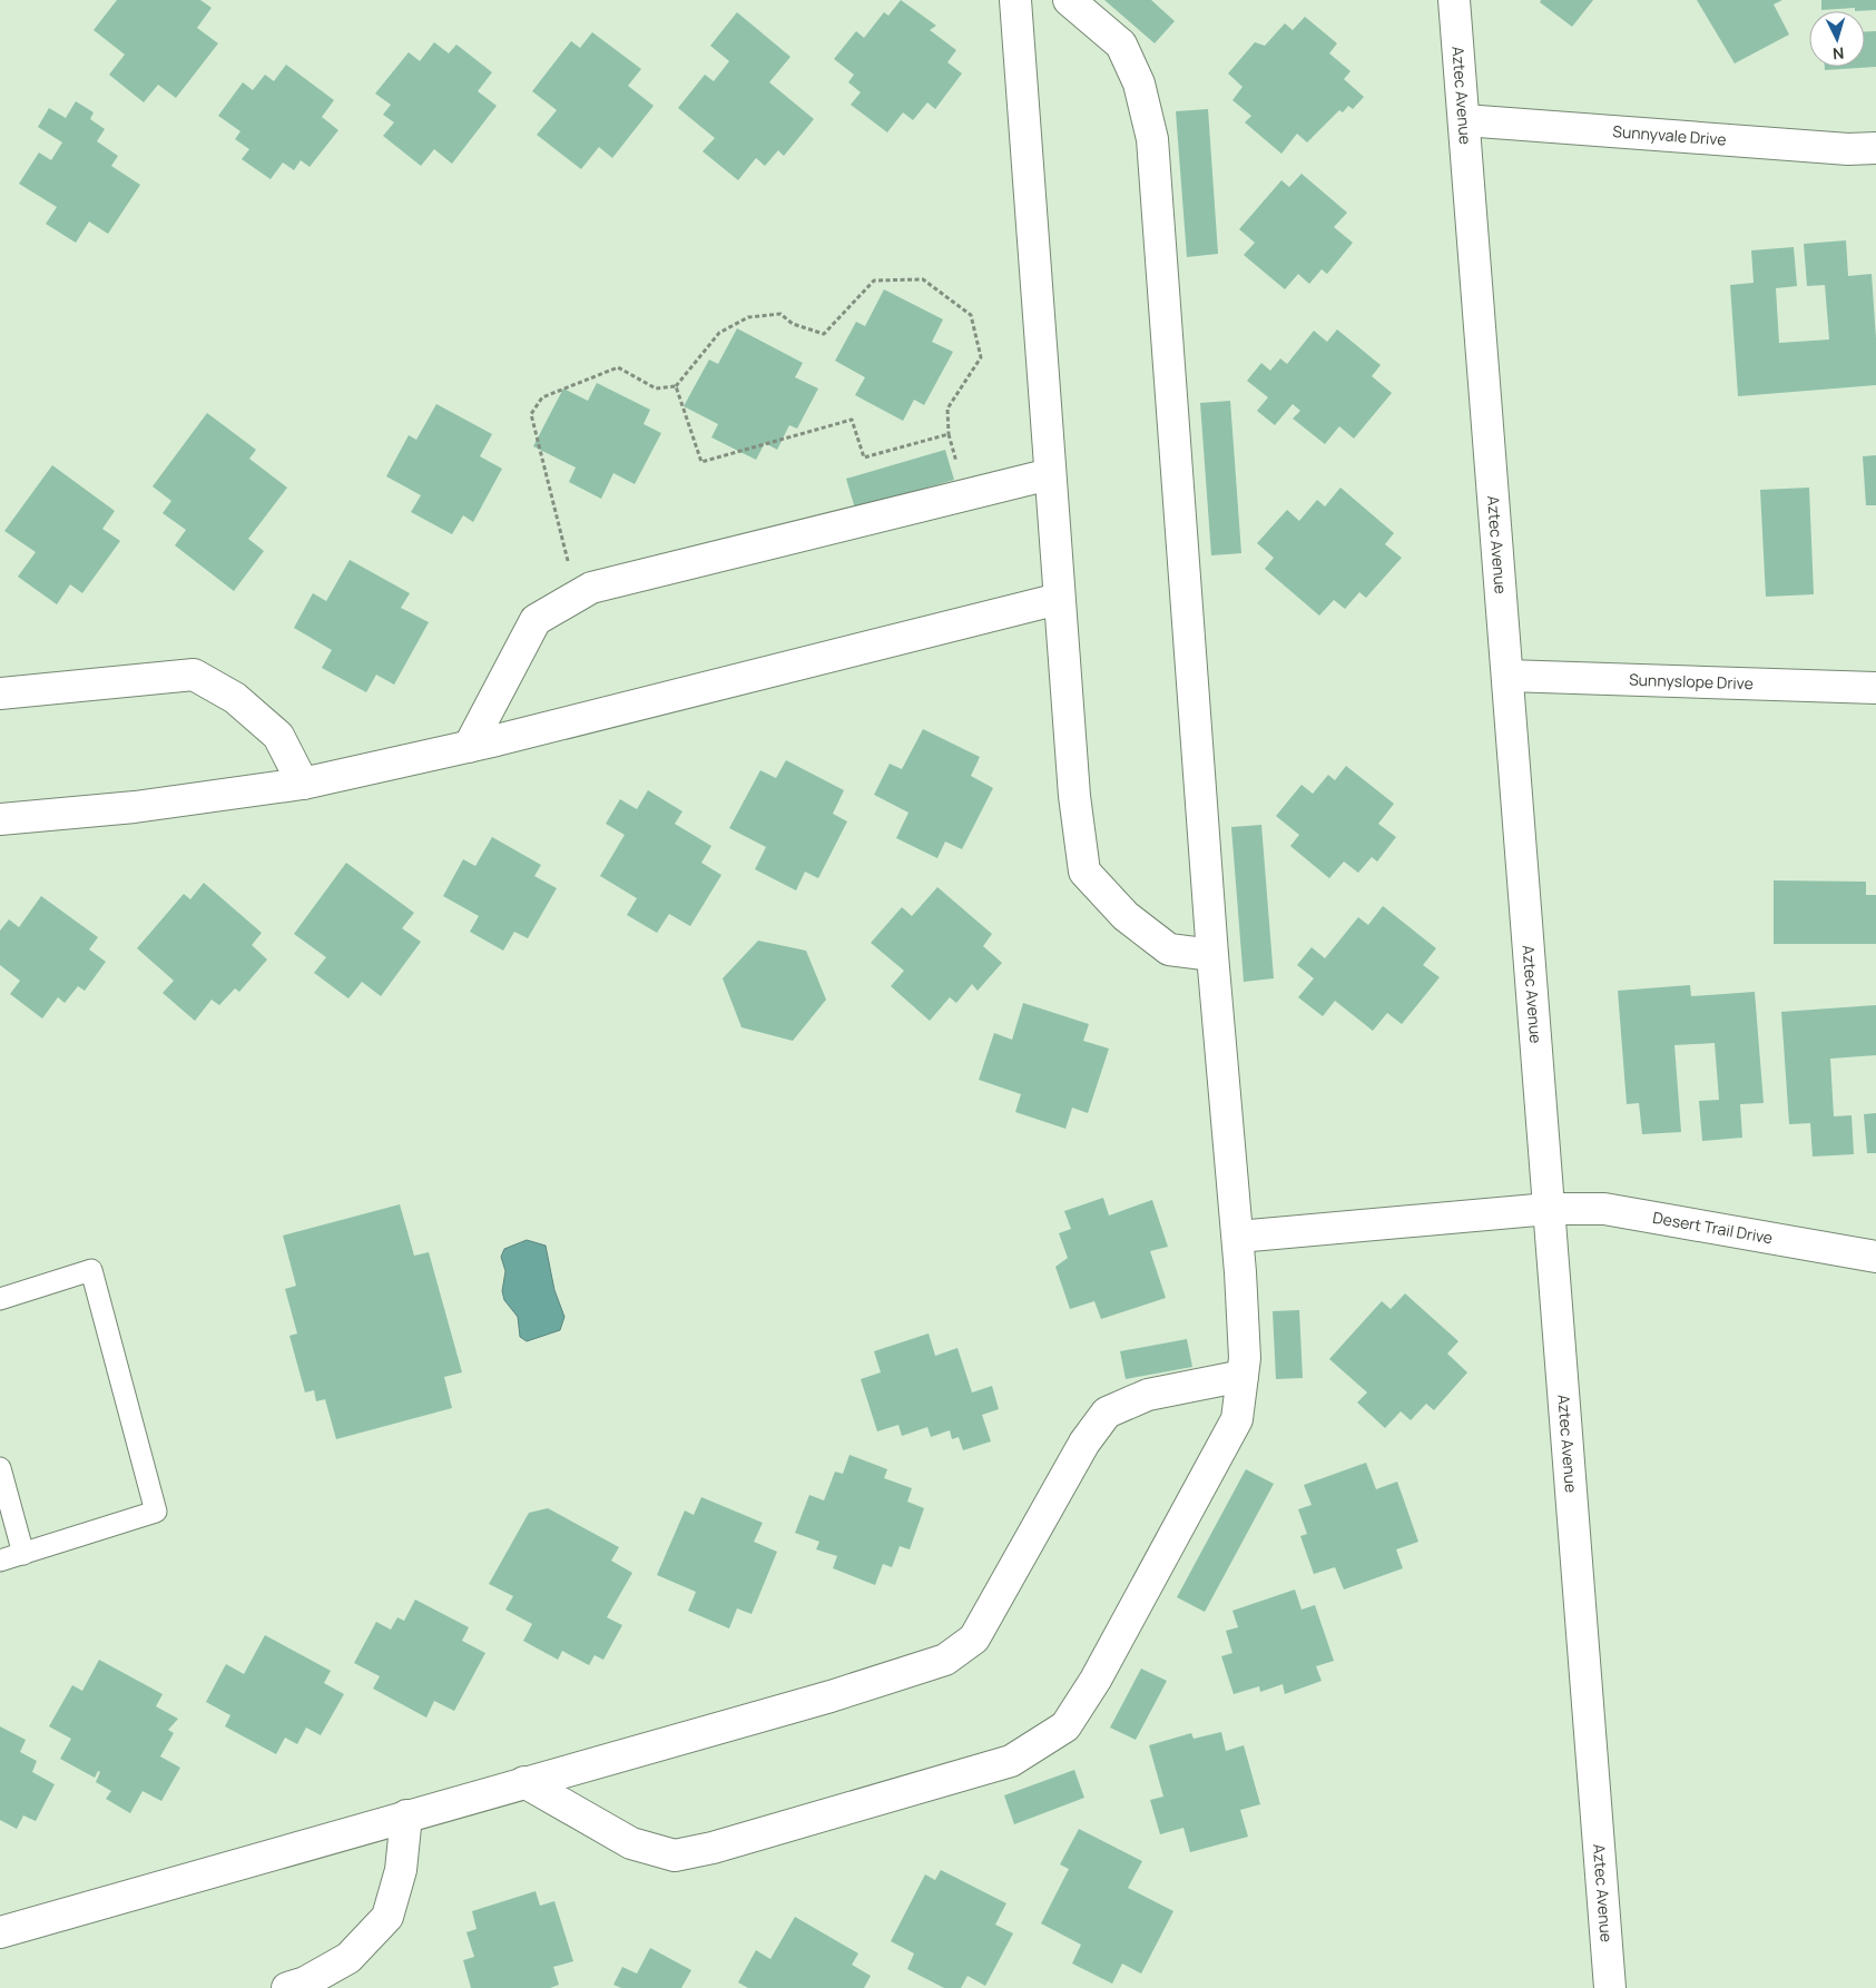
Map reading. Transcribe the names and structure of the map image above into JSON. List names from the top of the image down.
{
  "streets": {
    "street": [
      "Aztec Avenue",
      "Sunnyvale Drive",
      "Sunnyslope Drive",
      "Desert Trail Drive"
    ]
  },
  "crossings": [
    ["Aztec Avenue", "Sunnyvale Drive"],
    ["Aztec Avenue", "Sunnyslope Drive"],
    ["Aztec Avenue", "Desert Trail Drive"]
  ],
  "north": "bottom"
}
